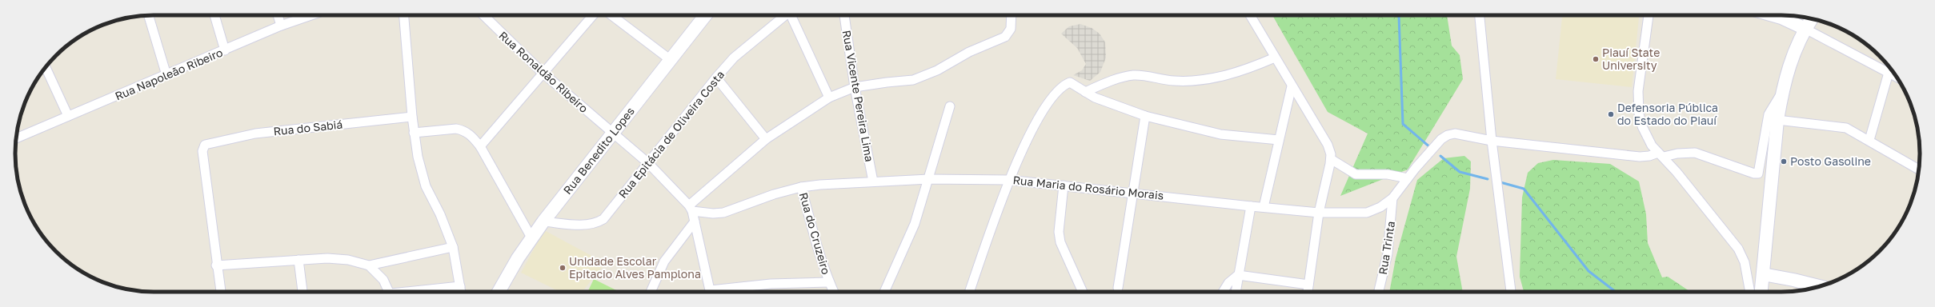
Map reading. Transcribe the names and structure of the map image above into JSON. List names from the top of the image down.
{
  "streets": {
    "main road": ["Rua Benedito Lopes"],
    "street": [
      "Rua Ronaldão Ribeiro",
      "Rua Napoleão Ribeiro",
      "Rua Vicente Pereira Lima",
      "Rua do Sabiá",
      "Rua Epitácia de Oliveira Costa",
      "Rua Maria do Rosário Morais",
      "Rua do Cruzeiro",
      "Rua Trinta"
    ]
  },
  "crossings": [
    ["Rua Ronaldão Ribeiro", "Rua Epitácia de Oliveira Costa"],
    ["Rua Ronaldão Ribeiro", "Rua Benedito Lopes"],
    ["Rua Ronaldão Ribeiro", "Rua Maria do Rosário Morais"],
    ["Rua Vicente Pereira Lima", "Rua Maria do Rosário Morais"],
    ["Rua Epitácia de Oliveira Costa", "Rua Benedito Lopes"],
    ["Rua Maria do Rosário Morais", "Rua do Cruzeiro"],
    ["Rua Maria do Rosário Morais", "Rua Trinta"]
  ],
  "places": [
    "Piauí State University",
    "Defensoria Pública do Estado do Piauí",
    "Posto Gasoline",
    "Unidade Escolar Epitacio Alves Pamplona"
  ]
}
